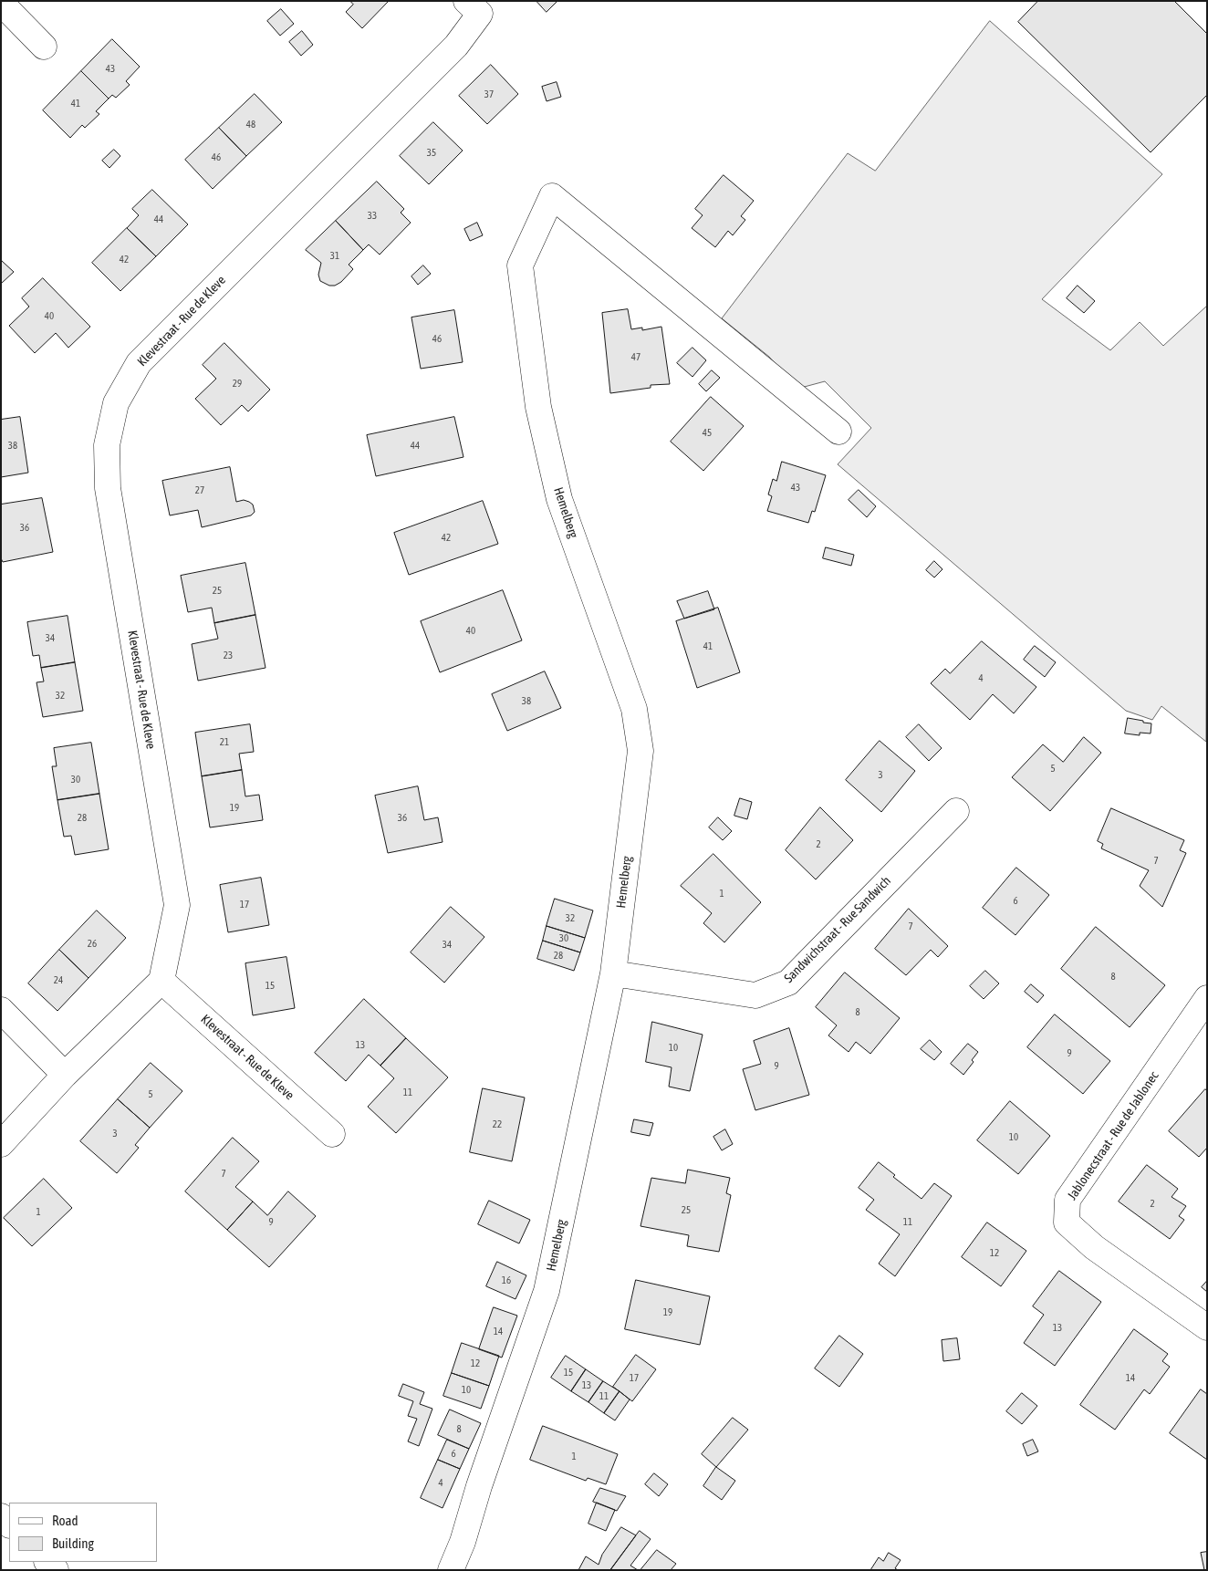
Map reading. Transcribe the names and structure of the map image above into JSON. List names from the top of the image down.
{
  "streets": {
    "street": [
      "Klevestraat - Rue de Kleve",
      "Hemelberg",
      "Sandwichstraat - Rue Sandwich",
      "Jablonecstraat - Rue de Jablonec"
    ]
  },
  "crossings": [
    ["Hemelberg", "Sandwichstraat - Rue Sandwich"]
  ],
  "house_numbers": [
    "43",
    "37",
    "41",
    "48",
    "35",
    "46",
    "33",
    "44",
    "31",
    "42",
    "40",
    "46",
    "47",
    "29",
    "45",
    "38",
    "44",
    "43",
    "27",
    "36",
    "42",
    "25",
    "40",
    "34",
    "41",
    "23",
    "4",
    "32",
    "38",
    "21",
    "5",
    "3",
    "30",
    "19",
    "28",
    "36",
    "2",
    "7",
    "1",
    "6",
    "17",
    "32",
    "7",
    "30",
    "26",
    "34",
    "28",
    "8",
    "24",
    "15",
    "8",
    "13",
    "10",
    "9",
    "9",
    "11",
    "5",
    "22",
    "3",
    "10",
    "7",
    "2",
    "25",
    "1",
    "9",
    "11",
    "12",
    "16",
    "19",
    "13",
    "14",
    "12",
    "15",
    "17",
    "14",
    "13",
    "10",
    "11",
    "8",
    "6",
    "1",
    "4"
  ],
  "legend": ["Road", "Building"]
}
